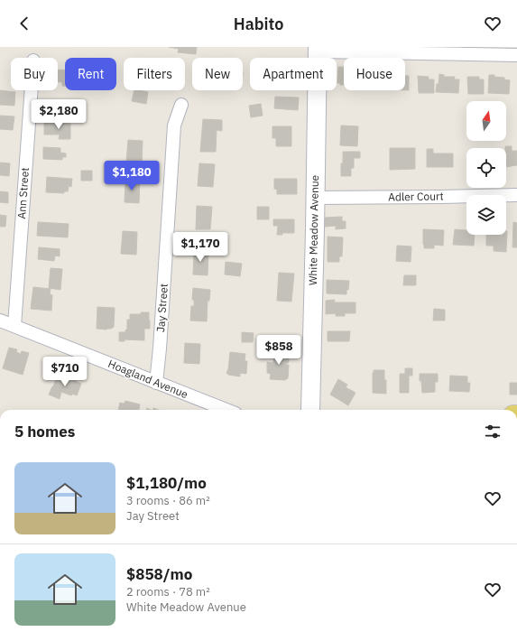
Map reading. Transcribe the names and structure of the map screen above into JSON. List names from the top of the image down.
{
  "streets": {
    "street": [
      "Ann Street",
      "Adler Court",
      "White Meadow Avenue",
      "Jay Street",
      "Hoagland Avenue"
    ]
  },
  "crossings": [
    ["Ann Street", "Hoagland Avenue"],
    ["Adler Court", "White Meadow Avenue"],
    ["Jay Street", "Hoagland Avenue"]
  ],
  "north": "top",
  "page": {
    "header": "Habito",
    "chip": [
      "Buy",
      "Rent",
      "Filters",
      "New",
      "Apartment",
      "House"
    ],
    "price": [
      "$2,180",
      "$1,180",
      "$1,170",
      "$858",
      "$710"
    ],
    "heading": "5 homes",
    "list": [
      {
        "name": "$1,180/mo",
        "note": "3 rooms · 86 m² · Jay Street"
      },
      {
        "name": "$858/mo",
        "note": "2 rooms · 78 m² · White Meadow Avenue"
      }
    ]
  }
}
